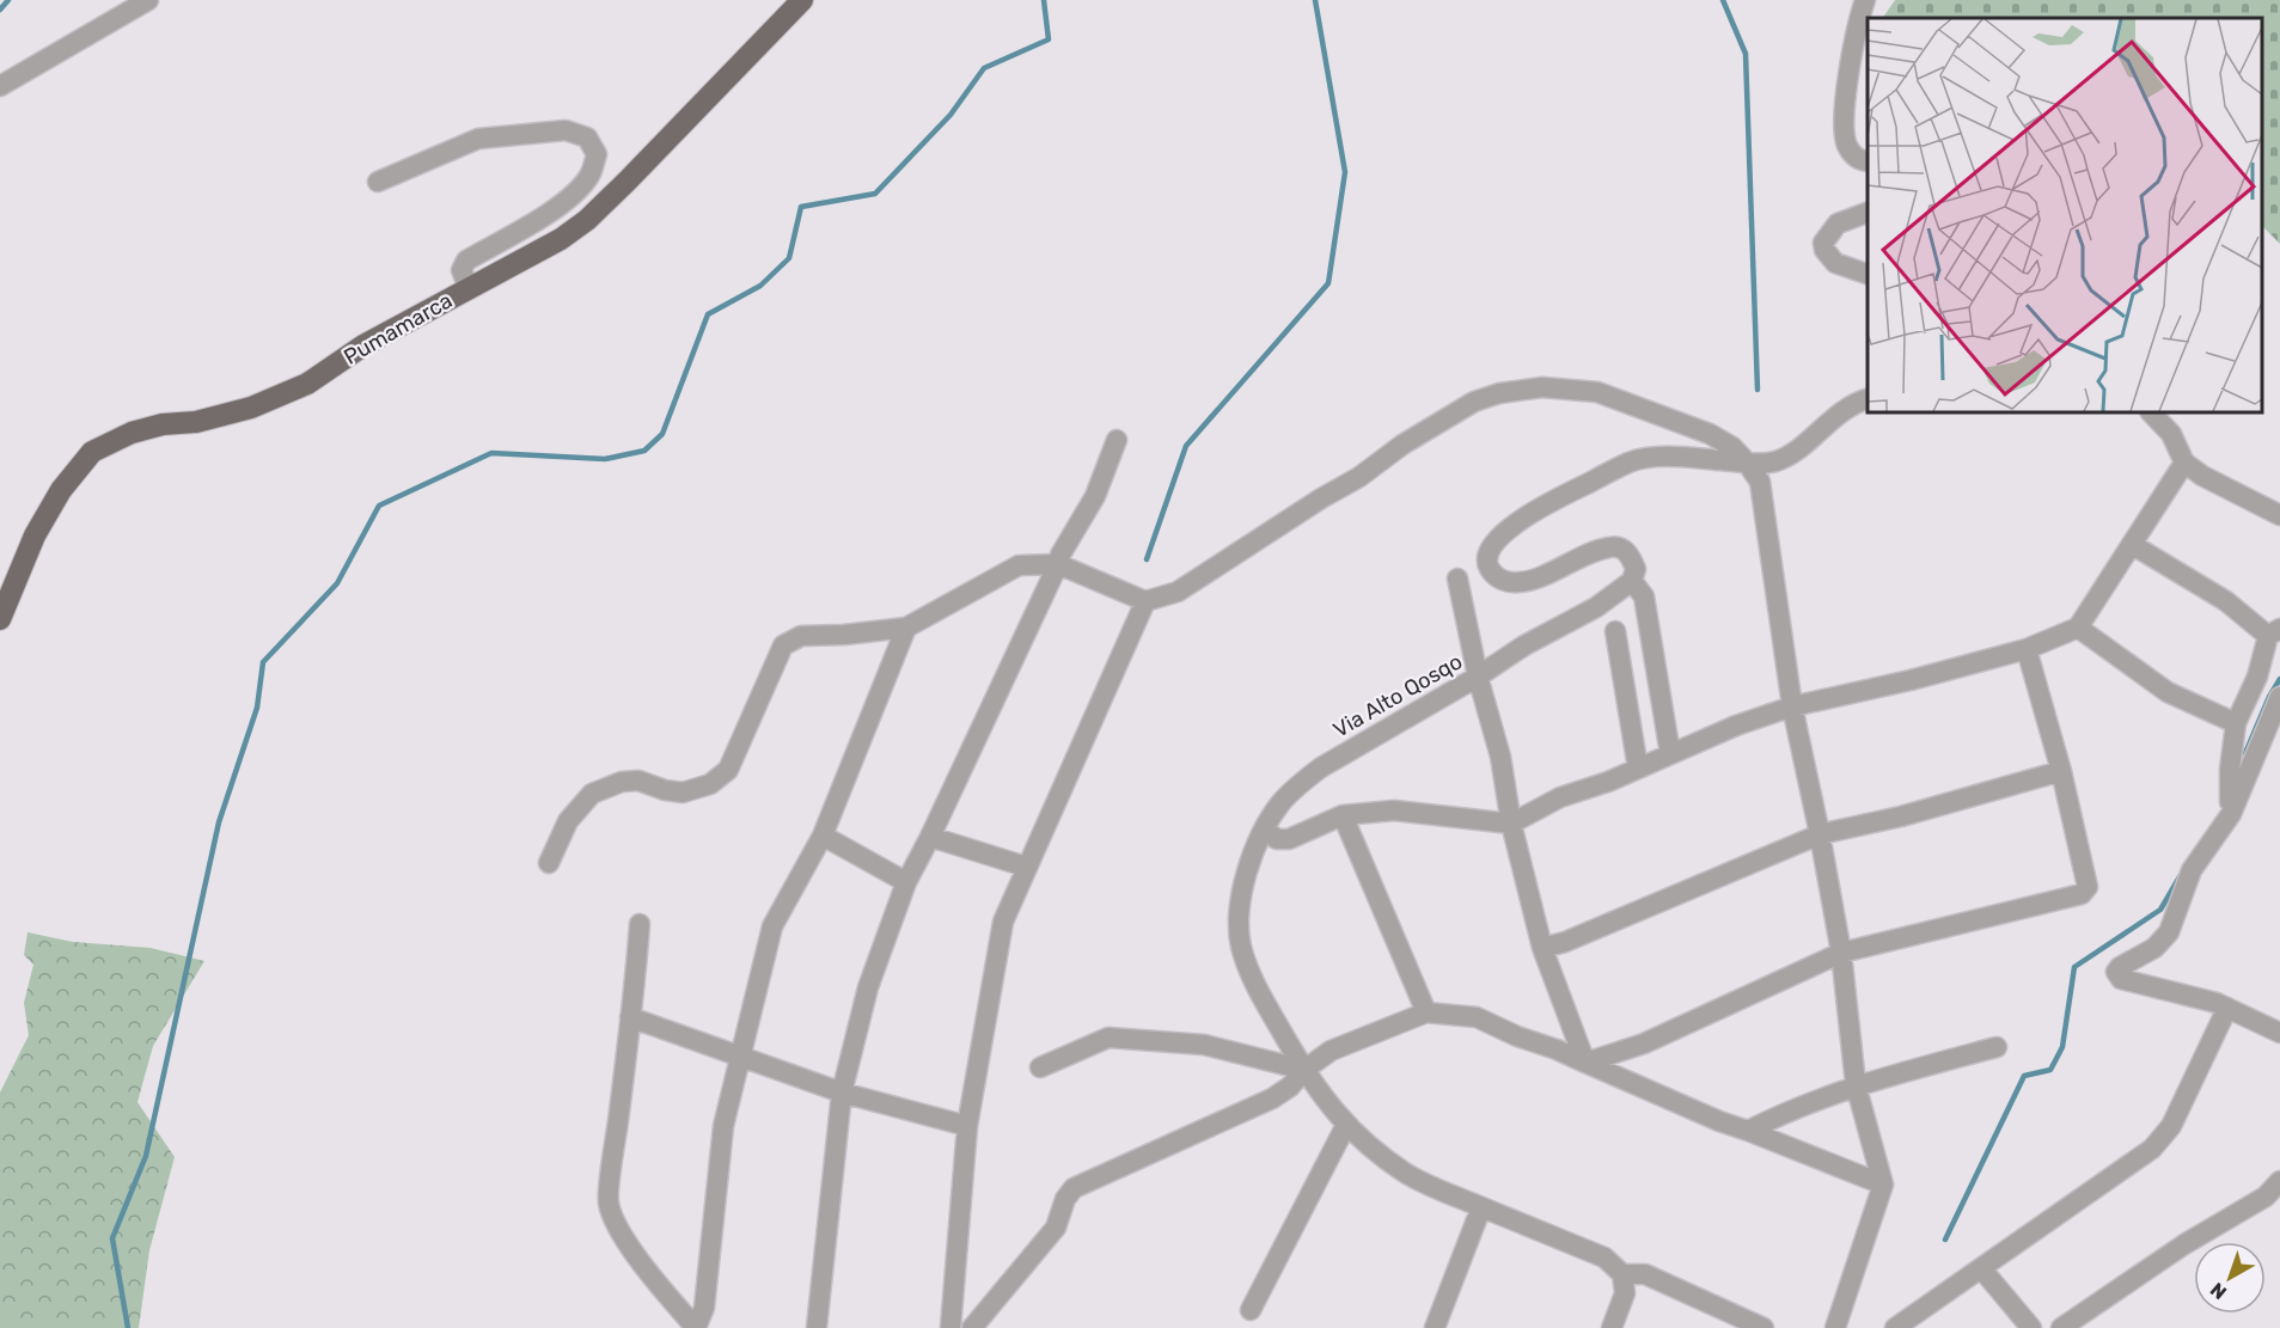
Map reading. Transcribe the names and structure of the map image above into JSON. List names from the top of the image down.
{
  "streets": {
    "main road": ["Pumamarca"],
    "street": ["Via Alto Qosqo"]
  },
  "north": "bottom left"
}
